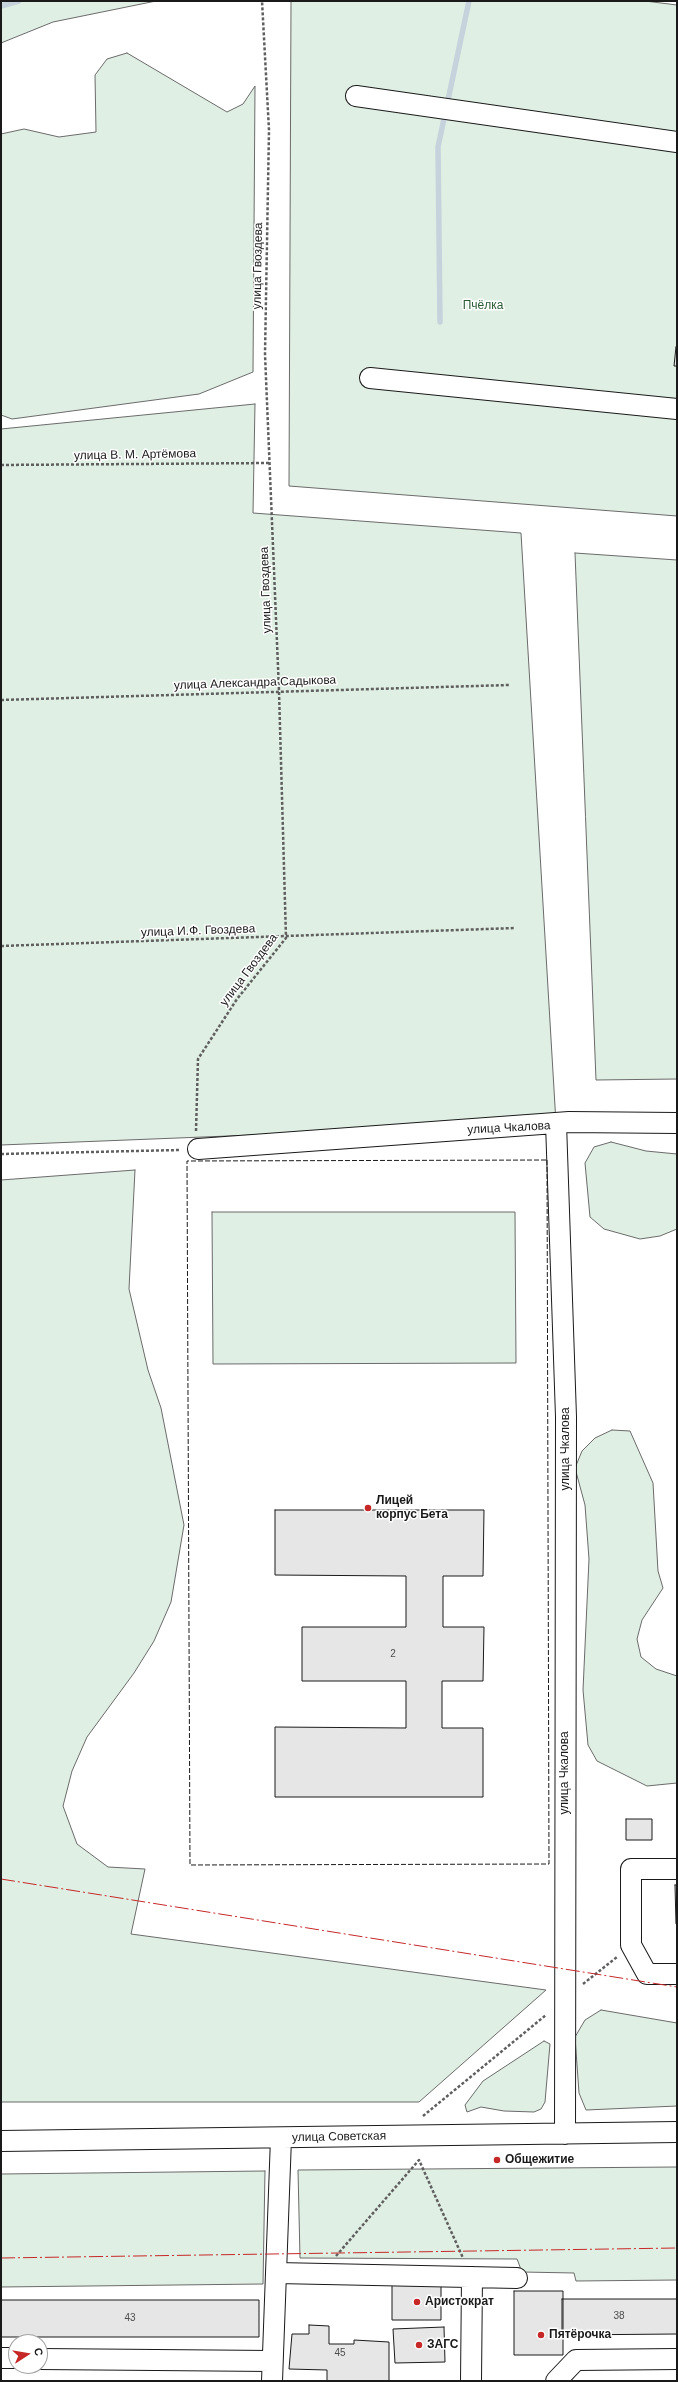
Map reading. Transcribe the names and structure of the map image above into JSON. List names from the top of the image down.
{
  "streets": {
    "street": ["улица Чкалова", "улица Советская"],
    "path": [
      "улица Гвоздева",
      "улица В. М. Артёмова",
      "улица Александра Садыкова",
      "улица И.Ф. Гвоздева"
    ]
  },
  "crossings": [
    ["улица Гвоздева", "улица В. М. Артёмова"],
    ["улица Гвоздева", "улица Александра Садыкова"],
    ["улица Гвоздева", "улица И.Ф. Гвоздева"],
    ["улица Гвоздева", "улица Чкалова"],
    ["улица Чкалова", "улица Советская"]
  ],
  "parks": ["Пчёлка"],
  "places": [
    "Лицей корпус Бета",
    "Общежитие",
    "Аристократ",
    "Пятёрочка",
    "ЗАГС"
  ],
  "house_numbers": [
    "2",
    "38",
    "43",
    "45"
  ],
  "north": "right"
}
